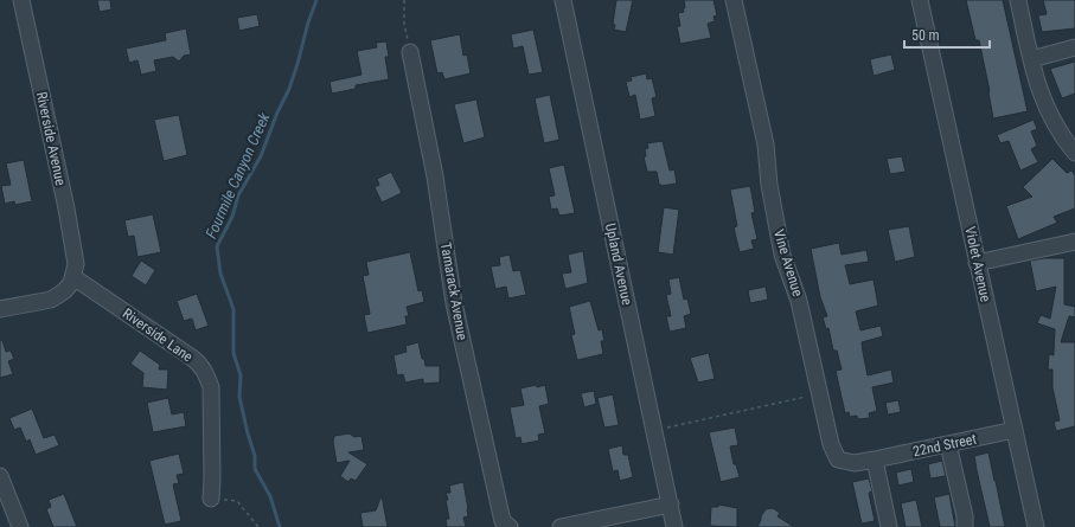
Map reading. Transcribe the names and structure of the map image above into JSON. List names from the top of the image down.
{
  "streets": {
    "street": [
      "Riverside Avenue",
      "Vine Avenue",
      "Upland Avenue",
      "Violet Avenue",
      "Tamarack Avenue",
      "Riverside Lane",
      "22nd Street"
    ]
  },
  "crossings": [
    ["Riverside Avenue", "Riverside Lane"],
    ["Vine Avenue", "22nd Street"],
    ["Violet Avenue", "22nd Street"]
  ],
  "water": ["Fourmile Canyon Creek"],
  "scale_bar": "50 m"
}
